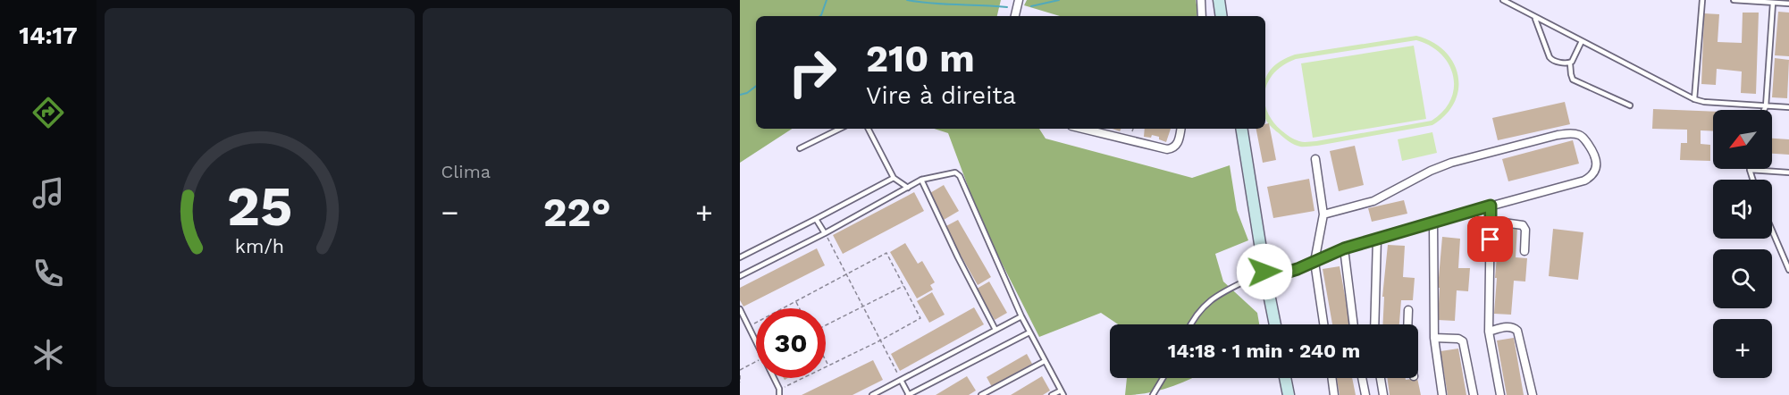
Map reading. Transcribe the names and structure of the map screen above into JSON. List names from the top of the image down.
{
  "north": "bottom left",
  "page": {
    "tabs": "14:17",
    "tile": "Clima",
    "turn": ["210 m", "Vire à direita"],
    "map_buttons": "+",
    "heat": ["−", "22°", "+"],
    "limit": "30",
    "trip": "14:18 · 1 min · 240 m",
    "gauge": ["25", "km/h"]
  }
}
